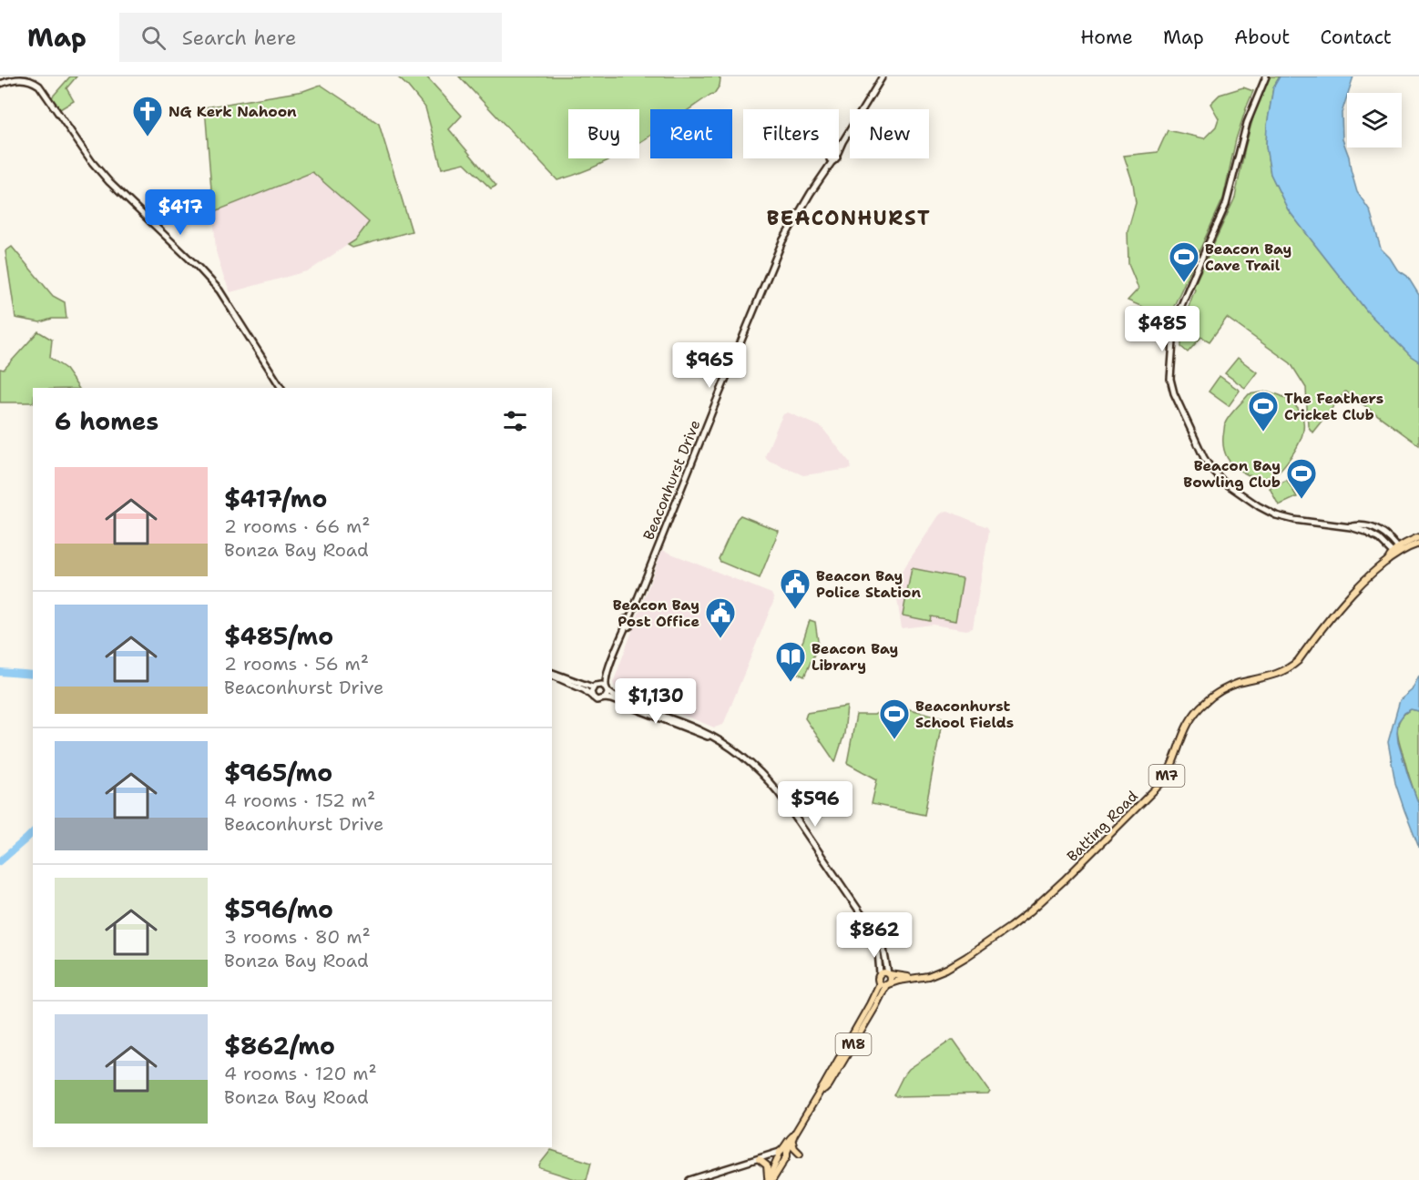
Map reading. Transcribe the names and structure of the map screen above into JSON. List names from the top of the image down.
{
  "streets": {
    "main road": ["M7", "Batting Road", "M8"],
    "street": ["Beaconhurst Drive"]
  },
  "crossings": [
    ["Batting Road", "M8"]
  ],
  "districts": ["BEACONHURST"],
  "places": {
    "church": ["NG Kerk Nahoon"],
    "sports": [
      "Beacon Bay Cave Trail",
      "The Feathers Cricket Club",
      "Beacon Bay Bowling Club",
      "Beaconhurst School Fields"
    ],
    "public building": ["Beacon Bay Police Station", "Beacon Bay Post Office"],
    "library": ["Beacon Bay Library"]
  },
  "page": {
    "header": "Map",
    "search": "Search here",
    "nav": [
      "Home",
      "Map",
      "About",
      "Contact"
    ],
    "chip": [
      "Buy",
      "Rent",
      "Filters",
      "New"
    ],
    "price": [
      "$417",
      "$485",
      "$965",
      "$1,130",
      "$596",
      "$862"
    ],
    "heading": "6 homes",
    "list": [
      {
        "name": "$417/mo",
        "note": "2 rooms · 66 m² · Bonza Bay Road"
      },
      {
        "name": "$485/mo",
        "note": "2 rooms · 56 m² · Beaconhurst Drive"
      },
      {
        "name": "$965/mo",
        "note": "4 rooms · 152 m² · Beaconhurst Drive"
      },
      {
        "name": "$596/mo",
        "note": "3 rooms · 80 m² · Bonza Bay Road"
      },
      {
        "name": "$862/mo",
        "note": "4 rooms · 120 m² · Bonza Bay Road"
      }
    ]
  }
}
